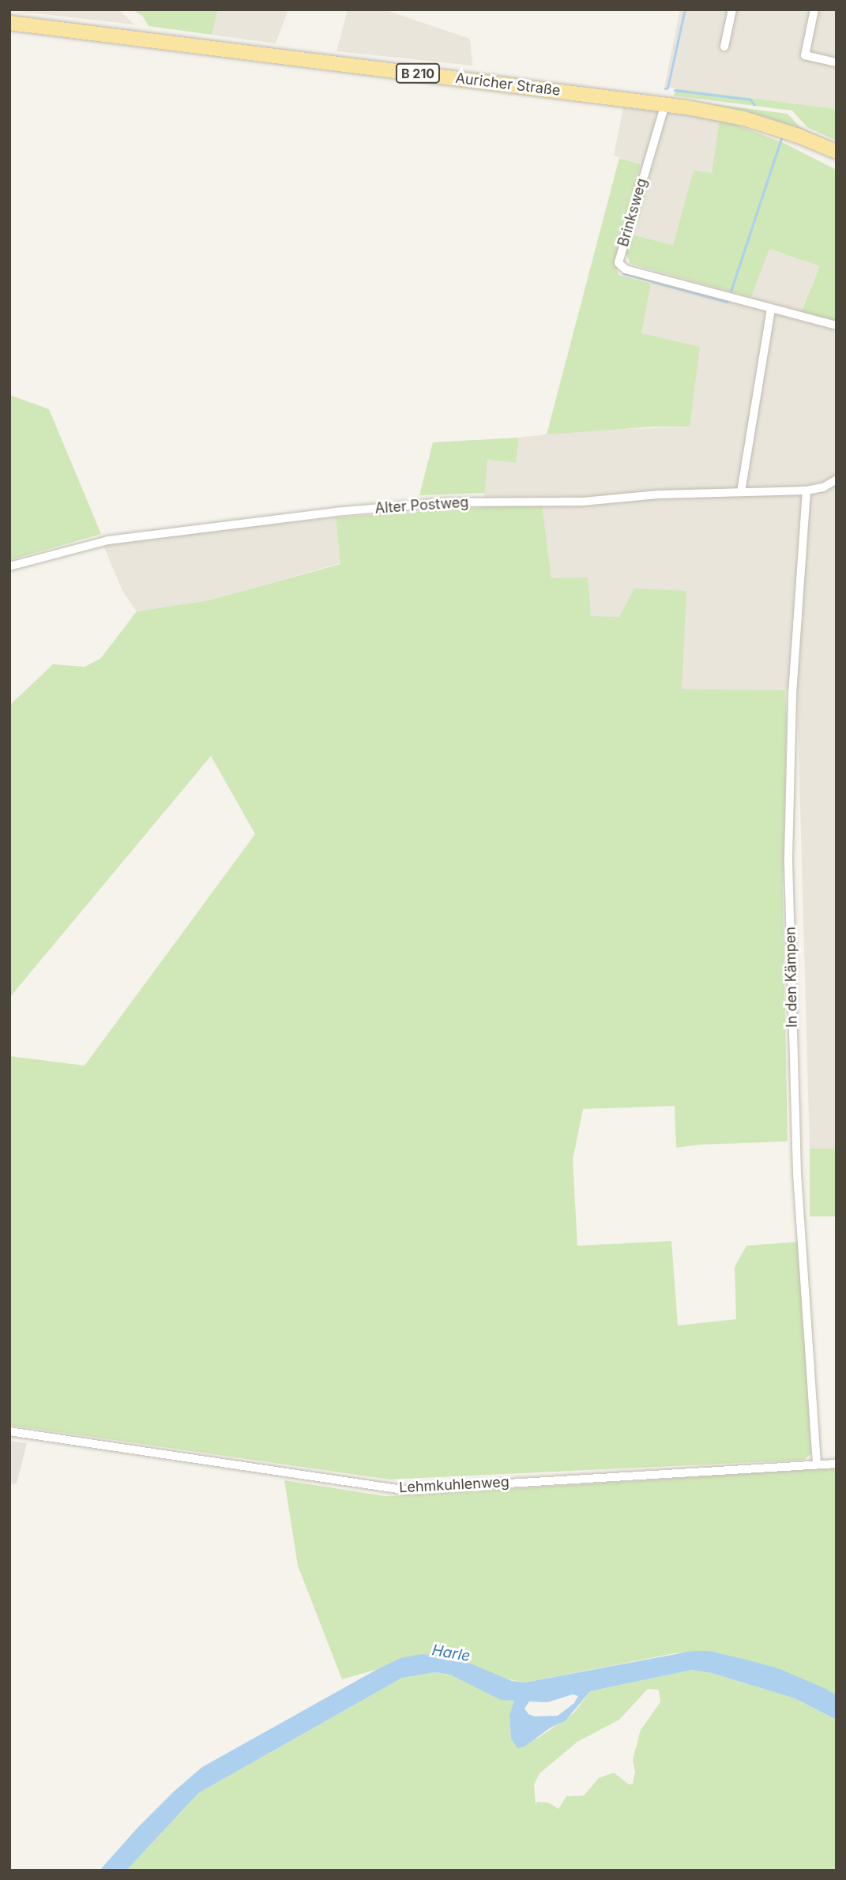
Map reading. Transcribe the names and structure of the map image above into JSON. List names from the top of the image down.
{
  "streets": {
    "main road": ["B 210", "Auricher Straße"],
    "street": [
      "Brinksweg",
      "Alter Postweg",
      "In den Kämpen",
      "Lehmkuhlenweg"
    ]
  },
  "crossings": [
    ["Auricher Straße", "Brinksweg"],
    ["Alter Postweg", "In den Kämpen"],
    ["In den Kämpen", "Lehmkuhlenweg"]
  ],
  "water": ["Harle"]
}
